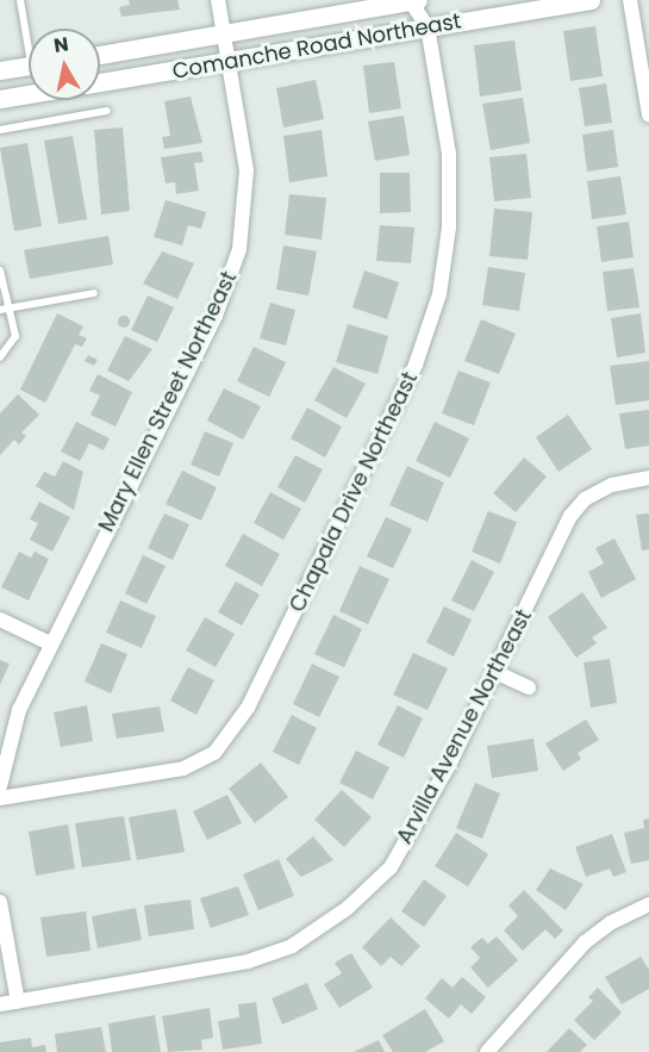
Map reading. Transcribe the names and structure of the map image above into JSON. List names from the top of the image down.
{
  "streets": {
    "street": [
      "Comanche Road Northeast",
      "Mary Ellen Street Northeast",
      "Chapala Drive Northeast",
      "Arvilla Avenue Northeast"
    ]
  },
  "crossings": [
    ["Comanche Road Northeast", "Mary Ellen Street Northeast"],
    ["Comanche Road Northeast", "Chapala Drive Northeast"]
  ],
  "north": "top"
}
